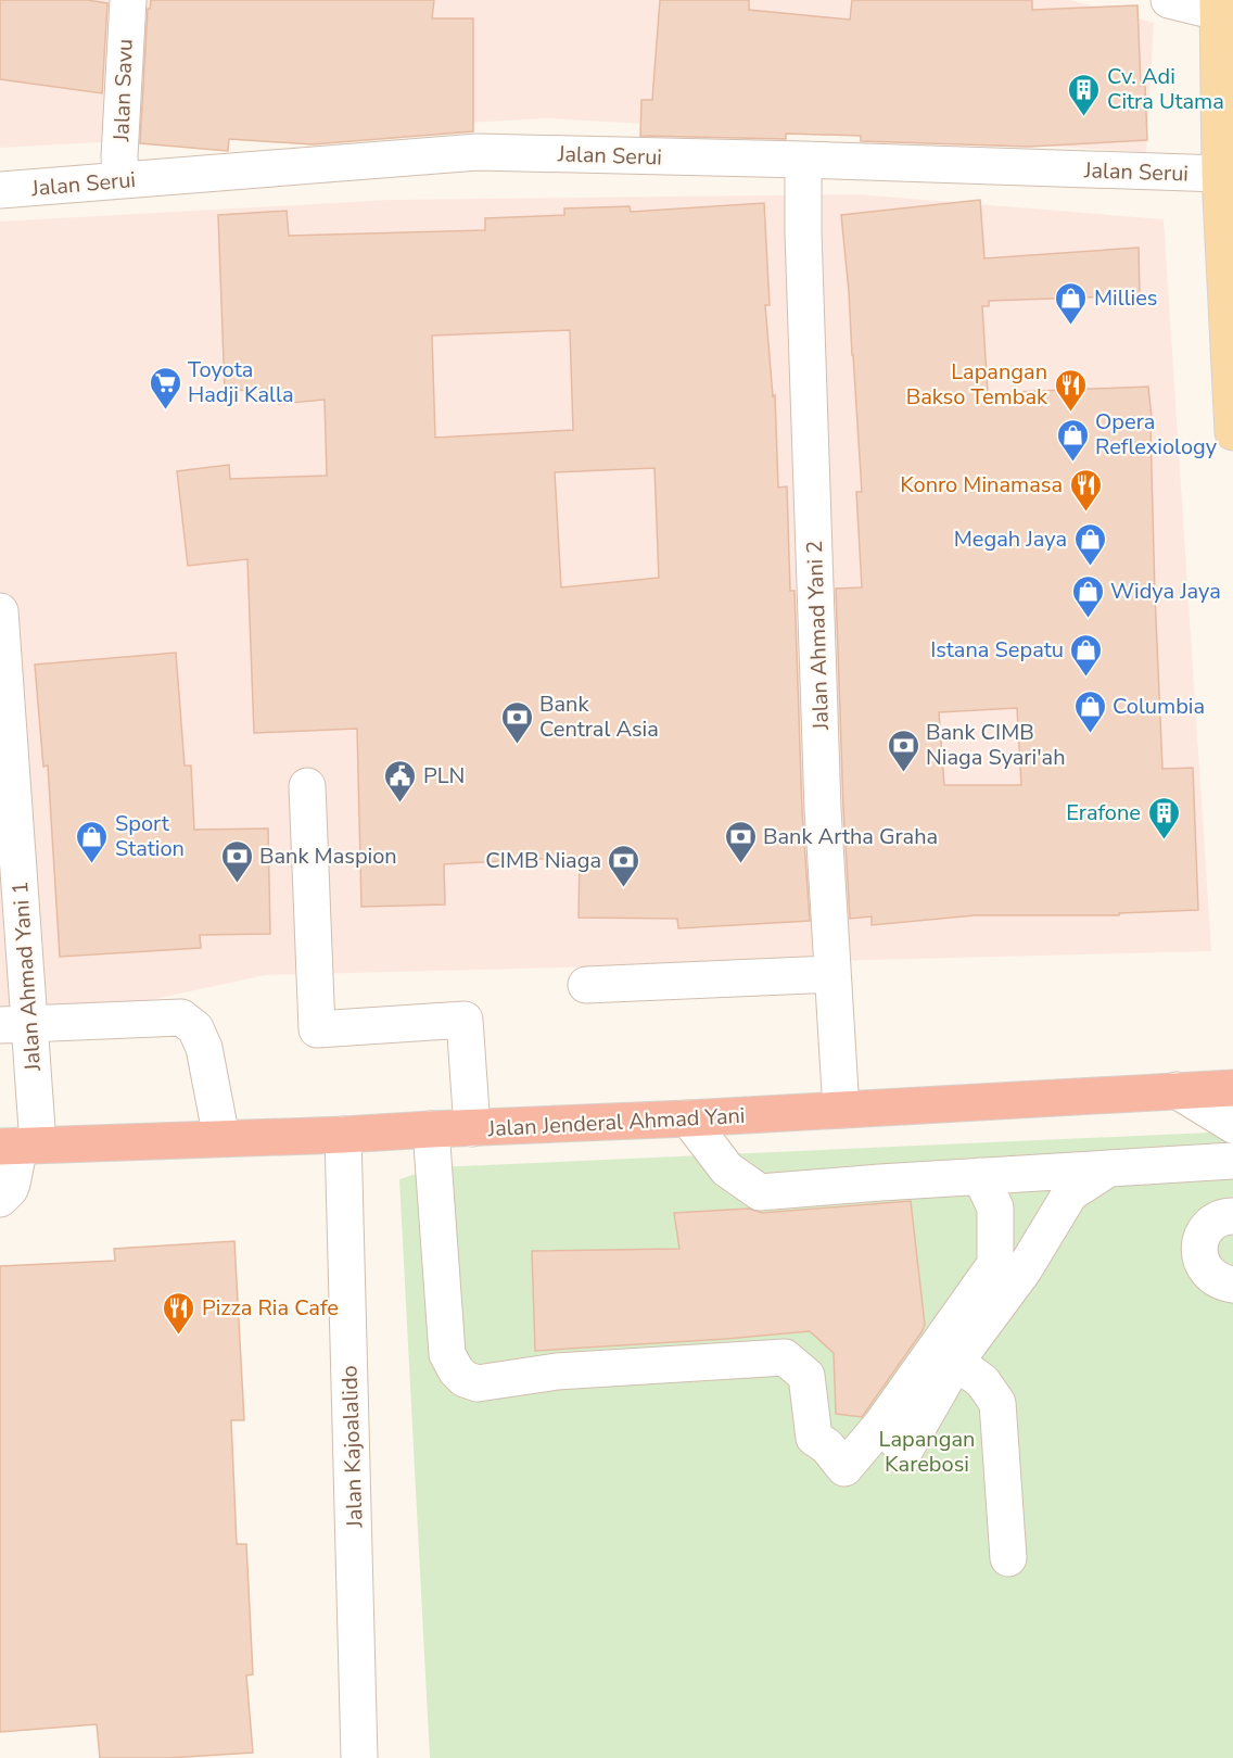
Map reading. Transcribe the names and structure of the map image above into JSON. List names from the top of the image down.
{
  "streets": {
    "highway": ["Jalan Jenderal Ahmad Yani"],
    "street": [
      "Jalan Savu",
      "Jalan Serui",
      "Jalan Ahmad Yani 2",
      "Jalan Ahmad Yani 1",
      "Jalan Kajoalalido"
    ]
  },
  "crossings": [
    ["Jalan Savu", "Jalan Serui"],
    ["Jalan Serui", "Jalan Ahmad Yani 2"],
    ["Jalan Ahmad Yani 2", "Jalan Jenderal Ahmad Yani"],
    ["Jalan Ahmad Yani 1", "Jalan Jenderal Ahmad Yani"],
    ["Jalan Jenderal Ahmad Yani", "Jalan Kajoalalido"]
  ],
  "parks": ["Lapangan Karebosi"],
  "places": {
    "building": ["Cv. Adi Citra Utama", "Erafone"],
    "shop": [
      "Millies",
      "Opera Reflexiology",
      "Megah Jaya",
      "Widya Jaya",
      "Istana Sepatu",
      "Columbia",
      "Sport Station"
    ],
    "supermarket": ["Toyota Hadji Kalla"],
    "restaurant": ["Lapangan Bakso Tembak", "Konro Minamasa", "Pizza Ria Cafe"],
    "bank": [
      "Bank Central Asia",
      "Bank CIMB Niaga Syari'ah",
      "Bank Artha Graha",
      "Bank Maspion",
      "CIMB Niaga"
    ],
    "public building": ["PLN"]
  }
}
